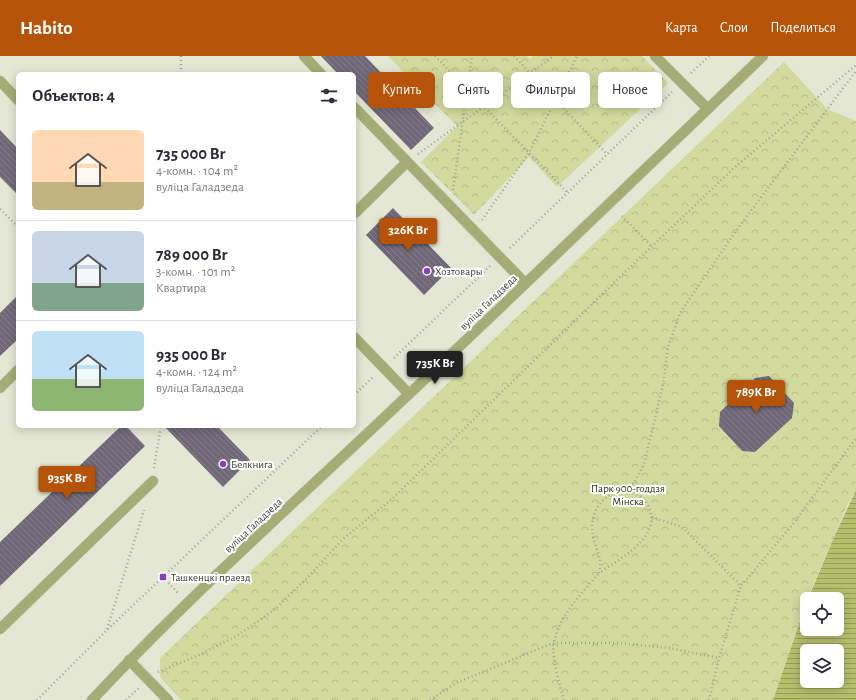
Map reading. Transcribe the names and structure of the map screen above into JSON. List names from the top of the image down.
{
  "streets": {
    "street": ["вуліца Галадзеда"]
  },
  "parks": ["Парк 900-годдзя Мінска"],
  "places": {
    "other": ["Хозтовары", "Белкнига"],
    "transit": ["Ташкенцкі праезд"]
  },
  "page": {
    "header": "Habito",
    "nav": ["Карта", "Слои", "Поделиться"],
    "chip": [
      "Купить",
      "Снять",
      "Фильтры",
      "Новое"
    ],
    "heading": "Объектов: 4",
    "list": [
      {
        "name": "735 000 Br",
        "note": "4-комн. · 104 m² · вуліца Галадзеда"
      },
      {
        "name": "789 000 Br",
        "note": "3-комн. · 101 m² · Квартира"
      },
      {
        "name": "935 000 Br",
        "note": "4-комн. · 124 m² · вуліца Галадзеда"
      }
    ],
    "price": [
      "326K Br",
      "735K Br",
      "789K Br",
      "935K Br"
    ]
  }
}
